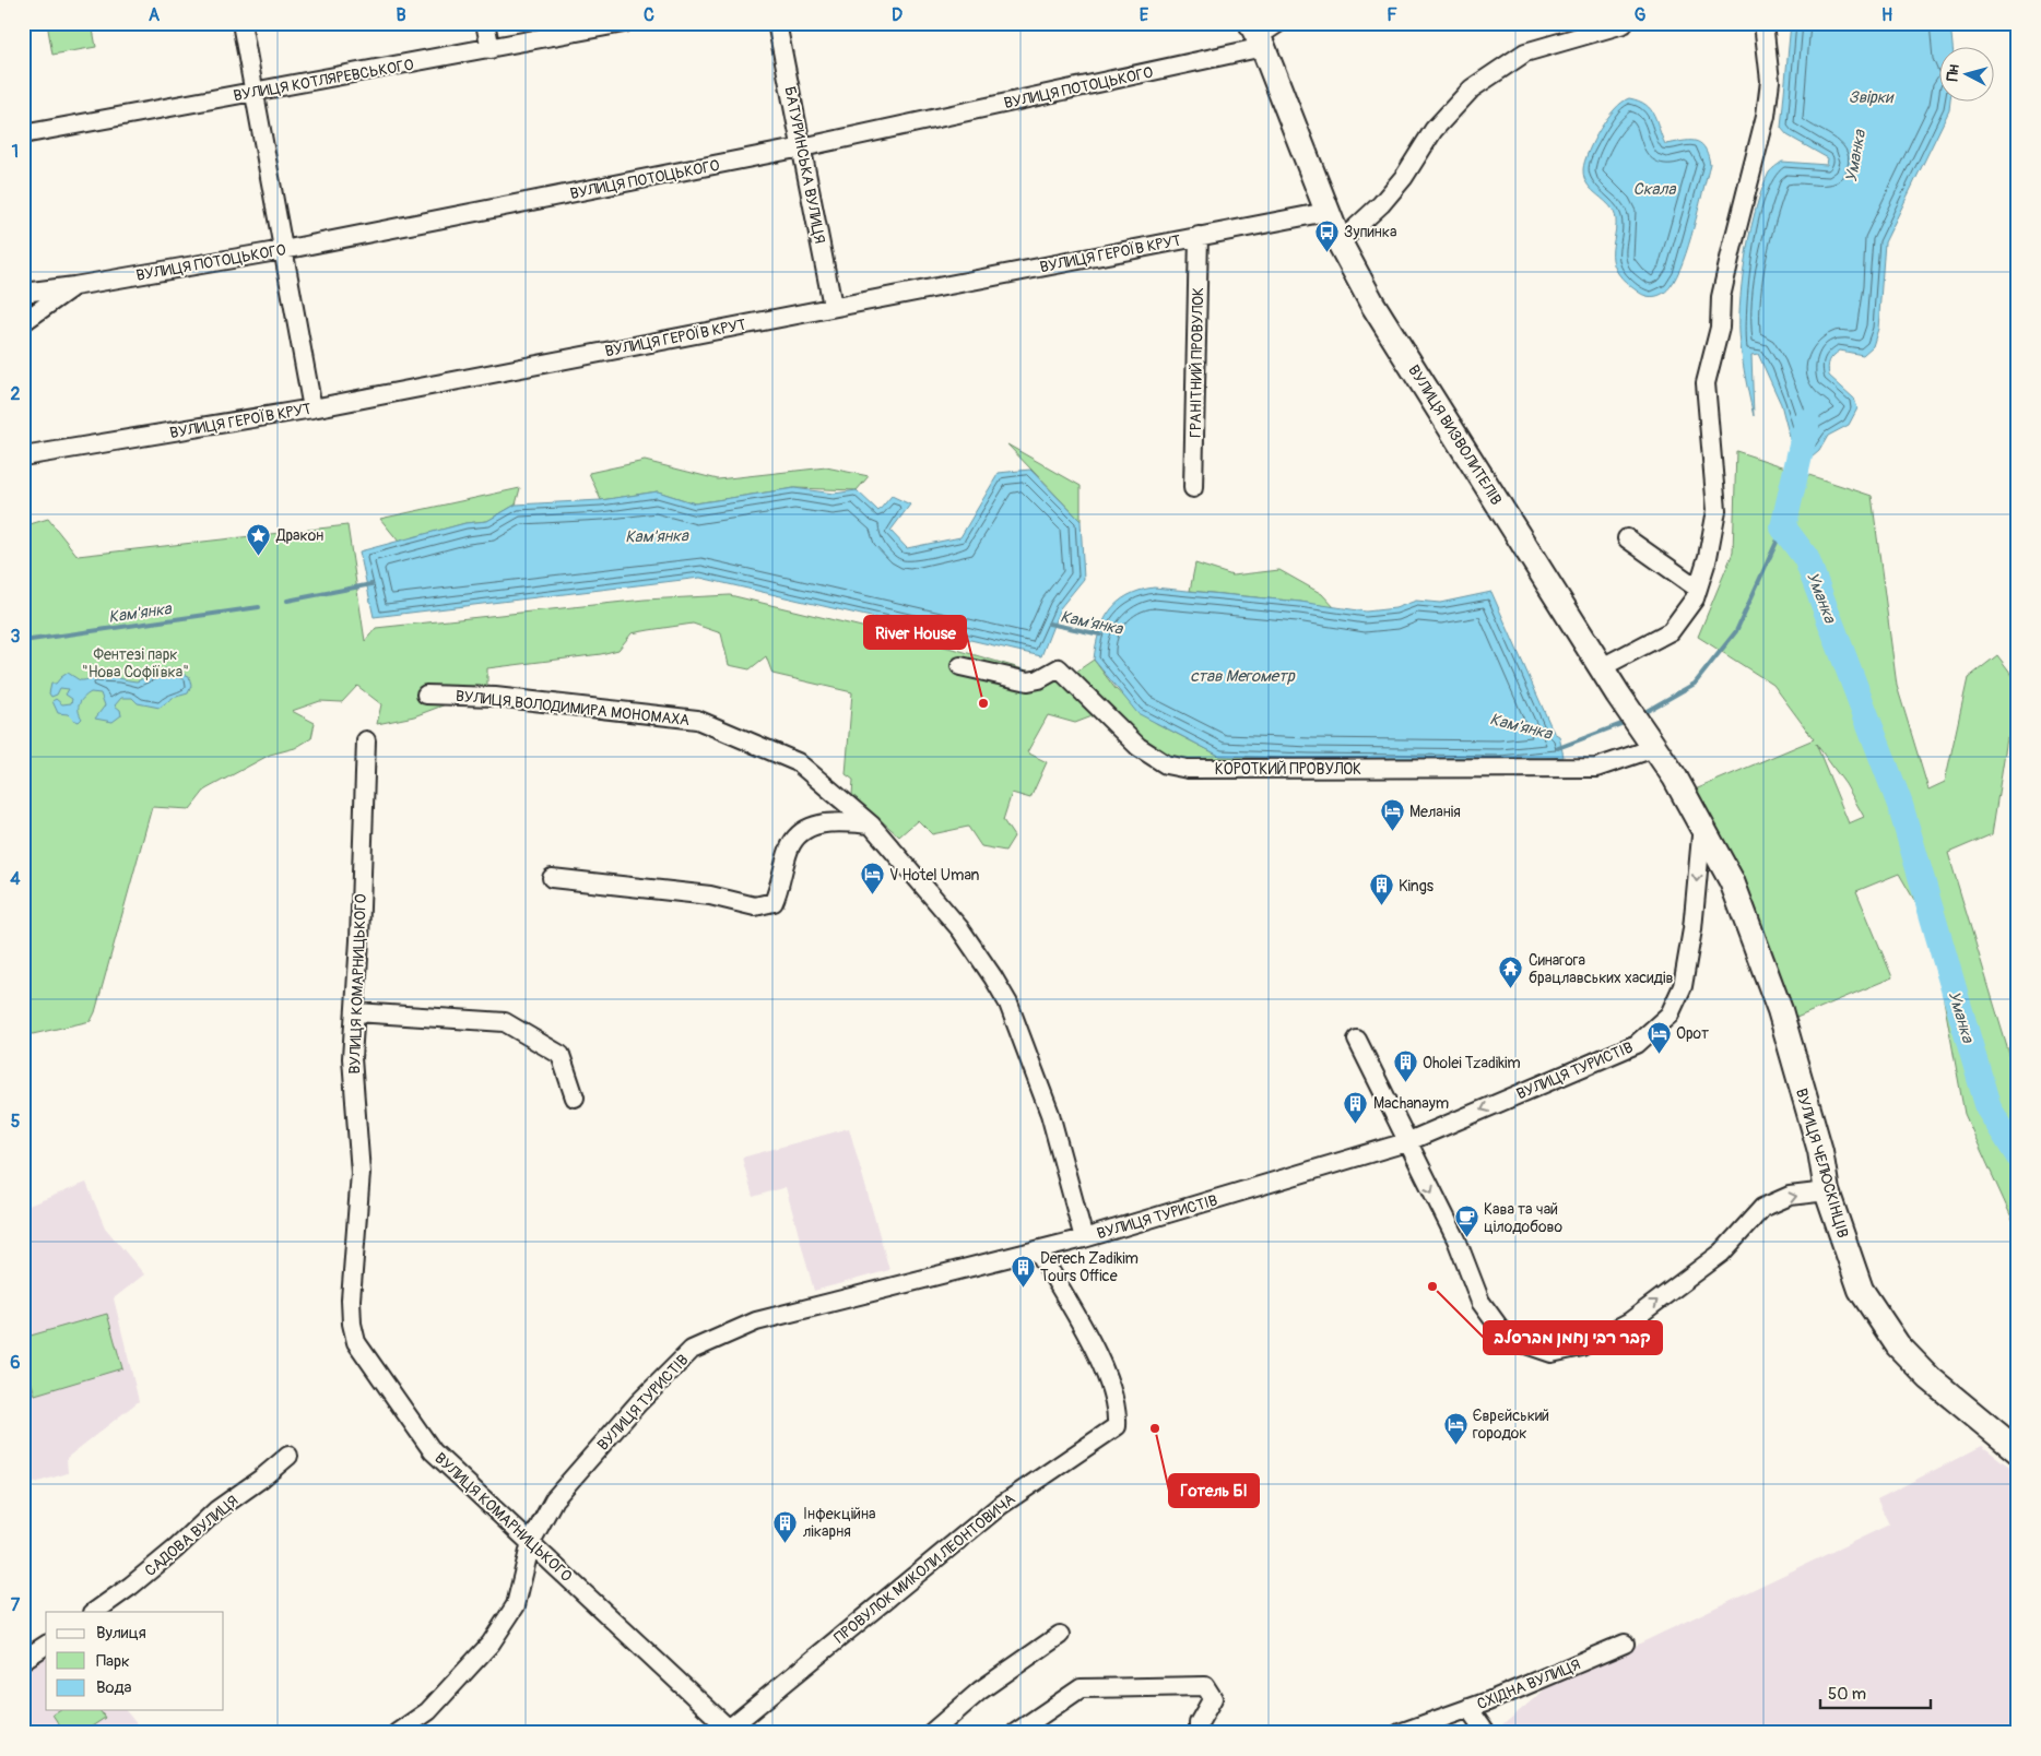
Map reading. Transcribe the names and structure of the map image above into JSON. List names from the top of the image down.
{
  "streets": {
    "main road": ["ВУЛИЦЯ ВИЗВОЛИТЕЛІВ", "ВУЛИЦЯ ЧЕЛЮСКІНЦІВ"],
    "street": [
      "ВУЛИЦЯ КОТЛЯРЕВСЬКОГО",
      "ВУЛИЦЯ ПОТОЦЬКОГО",
      "БАТУРИНСЬКА ВУЛИЦЯ",
      "ВУЛИЦЯ ГЕРОЇВ КРУТ",
      "ГРАНІТНИЙ ПРОВУЛОК",
      "ВУЛИЦЯ ВОЛОДИМИРА МОНОМАХА",
      "КОРОТКИЙ ПРОВУЛОК",
      "ВУЛИЦЯ КОМАРНИЦЬКОГО",
      "ВУЛИЦЯ ТУРИСТІВ",
      "САДОВА ВУЛИЦЯ",
      "ПРОВУЛОК МИКОЛИ ЛЕОНТОВИЧА",
      "СХІДНА ВУЛИЦЯ"
    ]
  },
  "crossings": [
    ["ВУЛИЦЯ ПОТОЦЬКОГО", "БАТУРИНСЬКА ВУЛИЦЯ"],
    ["ВУЛИЦЯ ПОТОЦЬКОГО", "ВУЛИЦЯ ВИЗВОЛИТЕЛІВ"],
    ["БАТУРИНСЬКА ВУЛИЦЯ", "ВУЛИЦЯ ГЕРОЇВ КРУТ"],
    ["ВУЛИЦЯ ГЕРОЇВ КРУТ", "ГРАНІТНИЙ ПРОВУЛОК"],
    ["ВУЛИЦЯ ГЕРОЇВ КРУТ", "ВУЛИЦЯ ВИЗВОЛИТЕЛІВ"],
    ["ВУЛИЦЯ ВИЗВОЛИТЕЛІВ", "КОРОТКИЙ ПРОВУЛОК"],
    ["ВУЛИЦЯ ВИЗВОЛИТЕЛІВ", "ВУЛИЦЯ ТУРИСТІВ"],
    ["ВУЛИЦЯ ВИЗВОЛИТЕЛІВ", "ВУЛИЦЯ ЧЕЛЮСКІНЦІВ"],
    ["ВУЛИЦЯ ВОЛОДИМИРА МОНОМАХА", "ВУЛИЦЯ ТУРИСТІВ"],
    ["ВУЛИЦЯ КОМАРНИЦЬКОГО", "ВУЛИЦЯ ТУРИСТІВ"],
    ["ВУЛИЦЯ КОМАРНИЦЬКОГО", "ПРОВУЛОК МИКОЛИ ЛЕОНТОВИЧА"],
    ["ВУЛИЦЯ ТУРИСТІВ", "ВУЛИЦЯ ЧЕЛЮСКІНЦІВ"],
    ["ВУЛИЦЯ ТУРИСТІВ", "ПРОВУЛОК МИКОЛИ ЛЕОНТОВИЧА"]
  ],
  "water": [
    "Звірки",
    "Уманка",
    "Скала",
    "Кам'янка",
    "став Мегометр"
  ],
  "parks": ["Фентезі парк \"Нова Софіївка\""],
  "places": {
    "bus stop": ["Зупинка"],
    "place": ["Дракон"],
    "other": ["River House", "קבר רבי נחמן מברסלב", "Готель БІ"],
    "hotel": [
      "Меланія",
      "V Hotel Uman",
      "Орот",
      "Єврєйський городок"
    ],
    "building": [
      "Kings",
      "Oholei Tzadikim",
      "Machanaym",
      "Derech Zadikim Tours Office",
      "Інфекційна лікарня"
    ],
    "temple": ["Синагога брацлавських хасидів"],
    "cafe": ["Кава та чай цілодобово"]
  },
  "legend": ["Вулиця", "Парк", "Вода"],
  "scale_bar": "50 m",
  "north": "left",
  "grid": {
    "columns": [
      "A",
      "B",
      "C",
      "D",
      "E",
      "F",
      "G",
      "H"
    ],
    "rows": [
      "1",
      "2",
      "3",
      "4",
      "5",
      "6",
      "7"
    ]
  }
}
